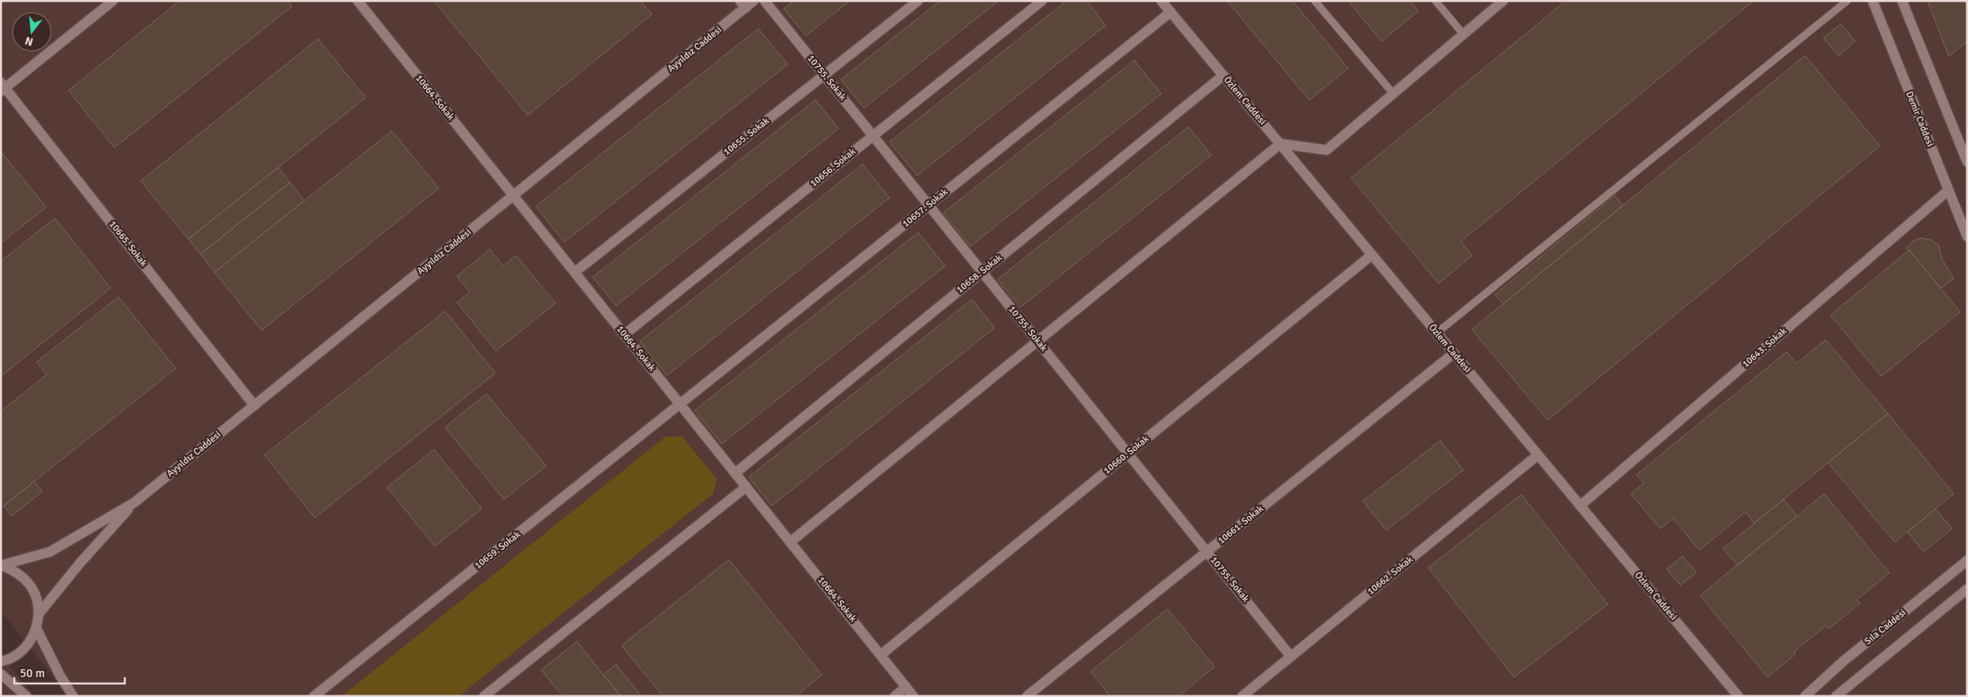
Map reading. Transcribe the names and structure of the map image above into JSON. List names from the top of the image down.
{
  "streets": {
    "street": [
      "Ayyıldız Caddesi",
      "10755. Sokak",
      "10664. Sokak",
      "Özlem Caddesi",
      "Demir Caddesi",
      "10655. Sokak",
      "10656. Sokak",
      "10657. Sokak",
      "10665. Sokak",
      "10658. Sokak",
      "10643. Sokak",
      "10660. Sokak",
      "10661. Sokak",
      "10659. Sokak",
      "10662. Sokak",
      "Sıla Caddesi"
    ]
  },
  "crossings": [
    ["Ayyıldız Caddesi", "10664. Sokak"],
    ["Ayyıldız Caddesi", "10665. Sokak"],
    ["10755. Sokak", "10655. Sokak"],
    ["10755. Sokak", "10656. Sokak"],
    ["10755. Sokak", "10657. Sokak"],
    ["10755. Sokak", "10658. Sokak"],
    ["10755. Sokak", "10660. Sokak"],
    ["10755. Sokak", "10661. Sokak"],
    ["10755. Sokak", "10662. Sokak"],
    ["10664. Sokak", "10655. Sokak"],
    ["10664. Sokak", "10656. Sokak"],
    ["10664. Sokak", "10657. Sokak"],
    ["10664. Sokak", "10658. Sokak"],
    ["10664. Sokak", "10660. Sokak"],
    ["10664. Sokak", "10659. Sokak"],
    ["Özlem Caddesi", "10657. Sokak"],
    ["Özlem Caddesi", "10658. Sokak"],
    ["Özlem Caddesi", "10643. Sokak"],
    ["Özlem Caddesi", "10660. Sokak"],
    ["Özlem Caddesi", "10661. Sokak"],
    ["Özlem Caddesi", "10662. Sokak"],
    ["Demir Caddesi", "10643. Sokak"],
    ["10657. Sokak", "10659. Sokak"]
  ],
  "scale_bar": "50 m",
  "north": "bottom"
}
